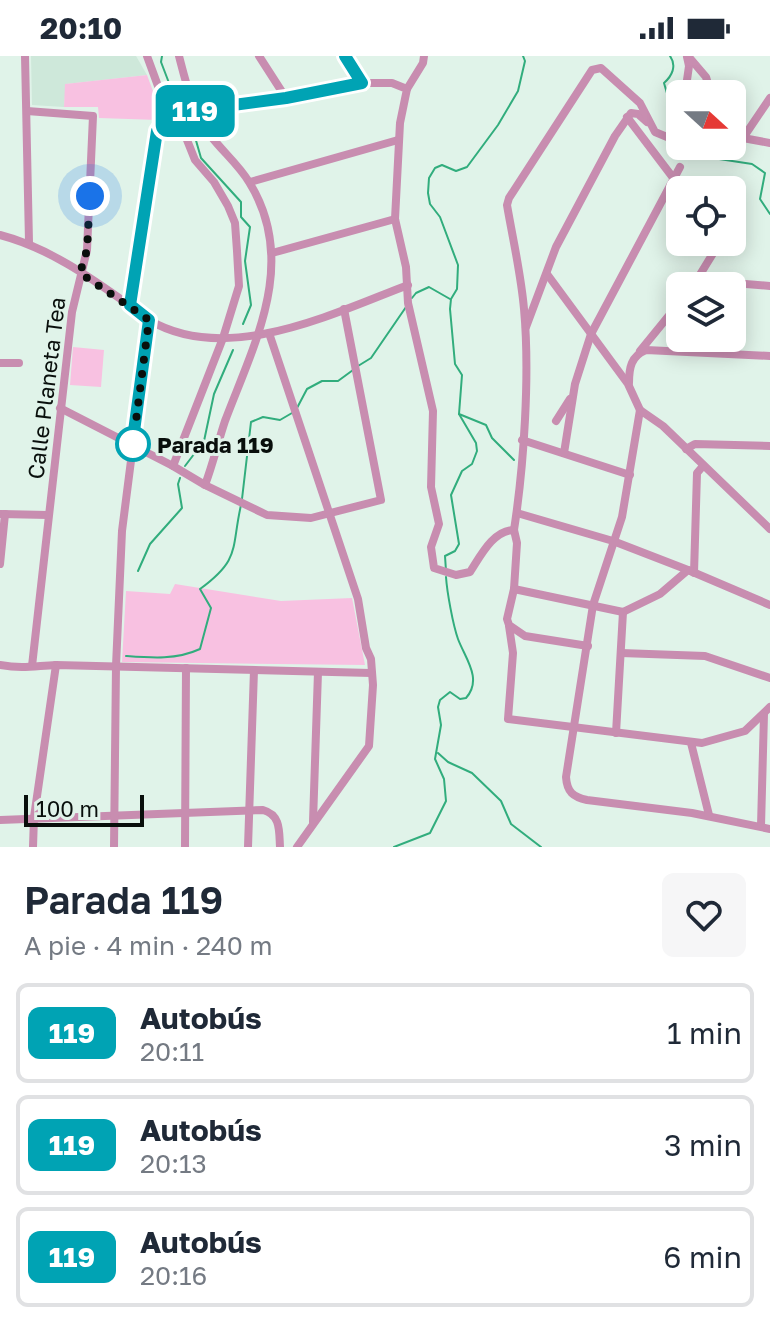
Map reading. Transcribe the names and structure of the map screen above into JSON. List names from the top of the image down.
{
  "streets": {
    "street": ["Calle Planeta Tea"]
  },
  "places": ["Parada 119"],
  "lines": ["bus line 119"],
  "scale_bar": "100 m",
  "north": "right",
  "page": {
    "status": "20:10",
    "on_map": "119",
    "scale": "100 m",
    "heading": ["Parada 119", "A pie · 4 min · 240 m"],
    "list": [
      {
        "mark": "119",
        "name": "Autobús",
        "note": "20:11",
        "value": "1 min"
      },
      {
        "mark": "119",
        "name": "Autobús",
        "note": "20:13",
        "value": "3 min"
      },
      {
        "mark": "119",
        "name": "Autobús",
        "note": "20:16",
        "value": "6 min"
      }
    ]
  }
}
